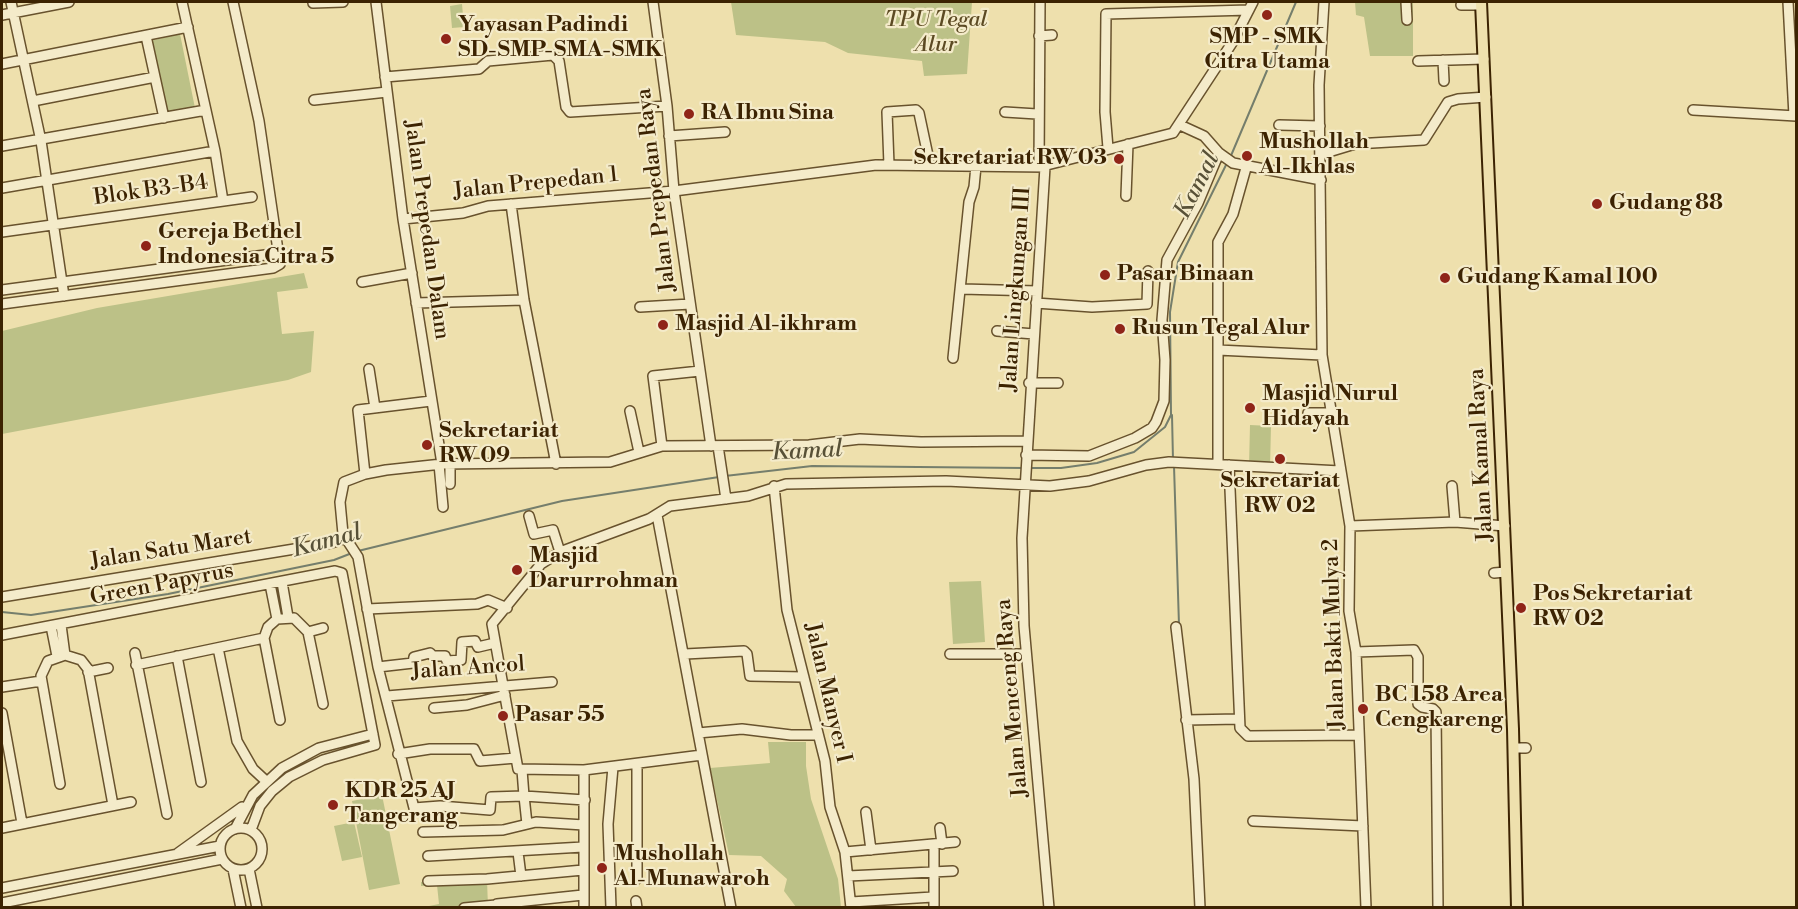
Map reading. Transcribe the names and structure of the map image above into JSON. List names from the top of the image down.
{
  "streets": {
    "main road": ["Jalan Kamal Raya"],
    "street": [
      "Jalan Prepedan 1",
      "Jalan Prepedan Raya",
      "Blok B3-B4",
      "Jalan Prepedan Dalam",
      "Jalan Lingkungan III",
      "Jalan Satu Maret",
      "Green Papyrus",
      "Jalan Bakti Mulya 2",
      "Jalan Ancol",
      "Jalan Manyer I",
      "Jalan Menceng Raya"
    ]
  },
  "crossings": [
    ["Jalan Prepedan 1", "Jalan Prepedan Raya"],
    ["Jalan Prepedan 1", "Jalan Prepedan Dalam"],
    ["Jalan Prepedan 1", "Jalan Lingkungan III"],
    ["Jalan Lingkungan III", "Jalan Menceng Raya"]
  ],
  "water": ["Kamal"],
  "parks": ["TPU Tegal Alur"],
  "places": [
    "SMP - SMK Citra Utama",
    "Yayasan Padindi SD-SMP-SMA-SMK",
    "RA Ibnu Sina",
    "Mushollah Al-Ikhlas",
    "Sekretariat RW 03",
    "Gudang 88",
    "Gereja Bethel Indonesia Citra 5",
    "Pasar Binaan",
    "Gudang Kamal 100",
    "Masjid Al-ikhram",
    "Rusun Tegal Alur",
    "Masjid Nurul Hidayah",
    "Sekretariat RW 09",
    "Sekretariat RW 02",
    "Masjid Darurrohman",
    "Pos Sekretariat RW 02",
    "BC 158 Area Cengkareng",
    "Pasar 55",
    "KDR 25 AJ Tangerang",
    "Mushollah Al-Munawaroh"
  ]
}
